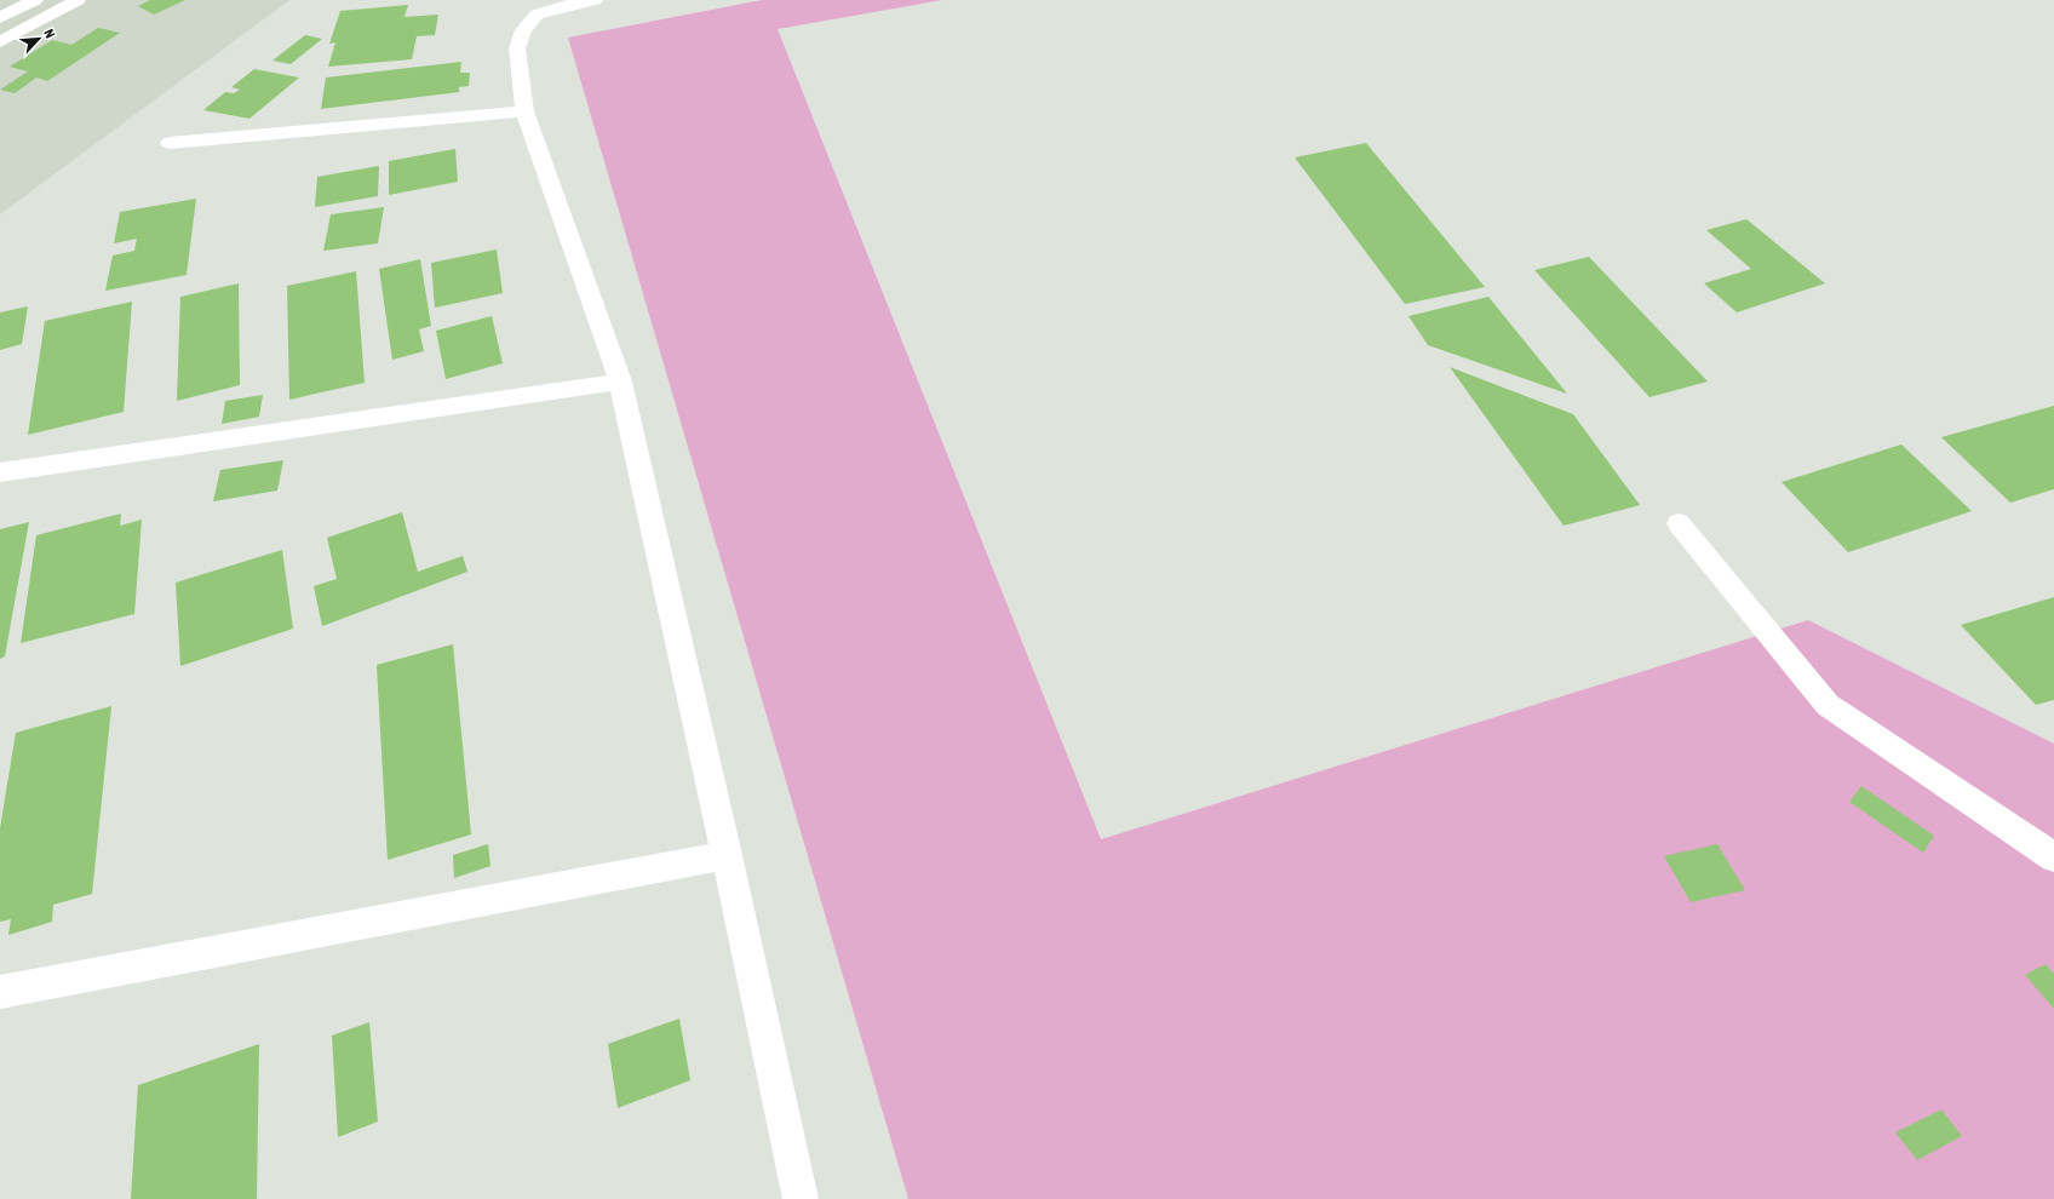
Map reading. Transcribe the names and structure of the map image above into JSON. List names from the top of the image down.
{
  "north": "top right"
}
